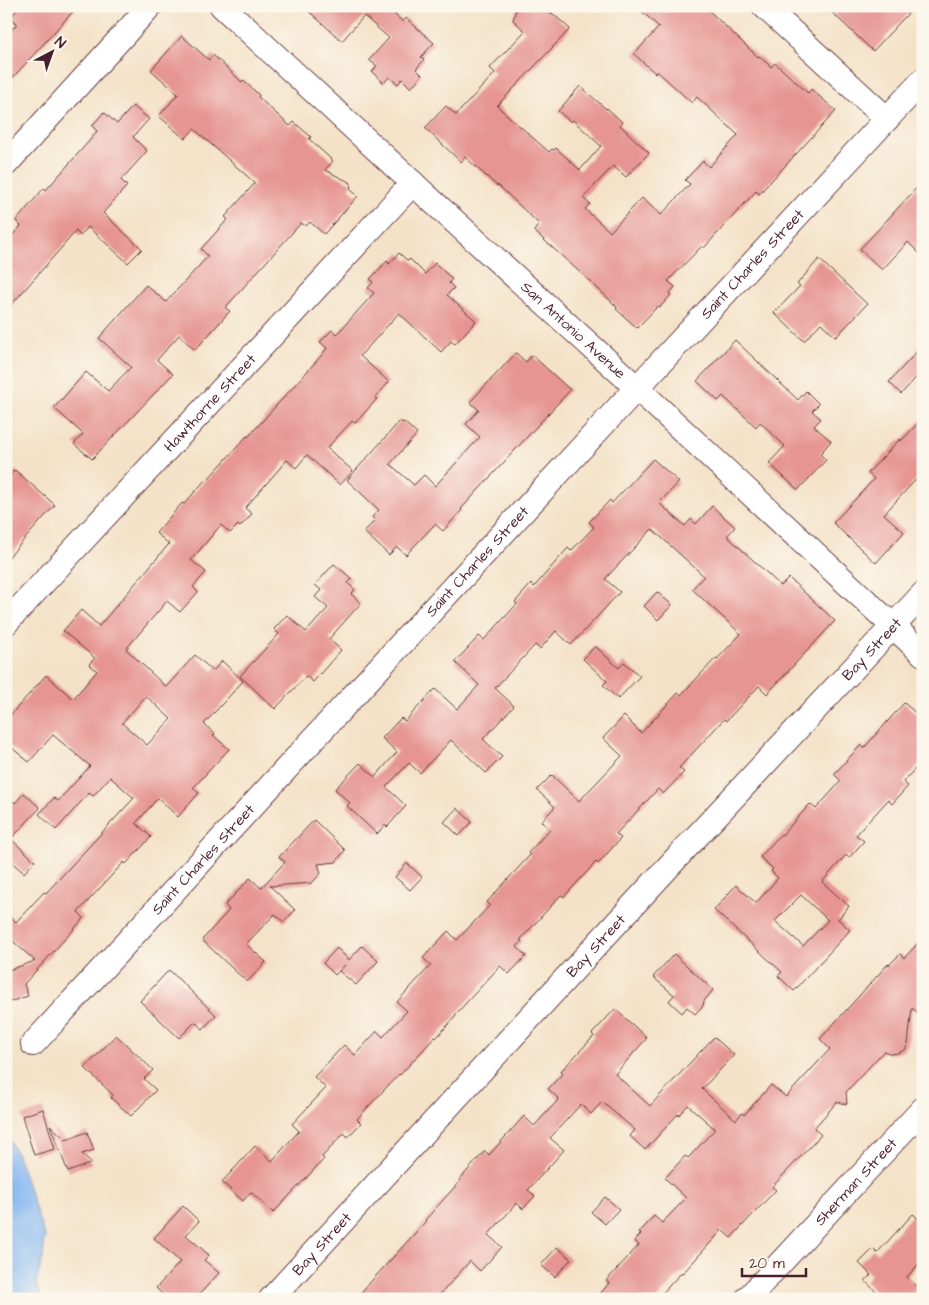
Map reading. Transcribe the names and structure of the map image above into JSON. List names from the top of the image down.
{
  "streets": {
    "street": [
      "Saint Charles Street",
      "San Antonio Avenue",
      "Hawthorne Street",
      "Bay Street",
      "Sherman Street"
    ]
  },
  "crossings": [
    ["Saint Charles Street", "San Antonio Avenue"],
    ["San Antonio Avenue", "Hawthorne Street"],
    ["San Antonio Avenue", "Bay Street"]
  ],
  "scale_bar": "20 m",
  "north": "top right"
}
